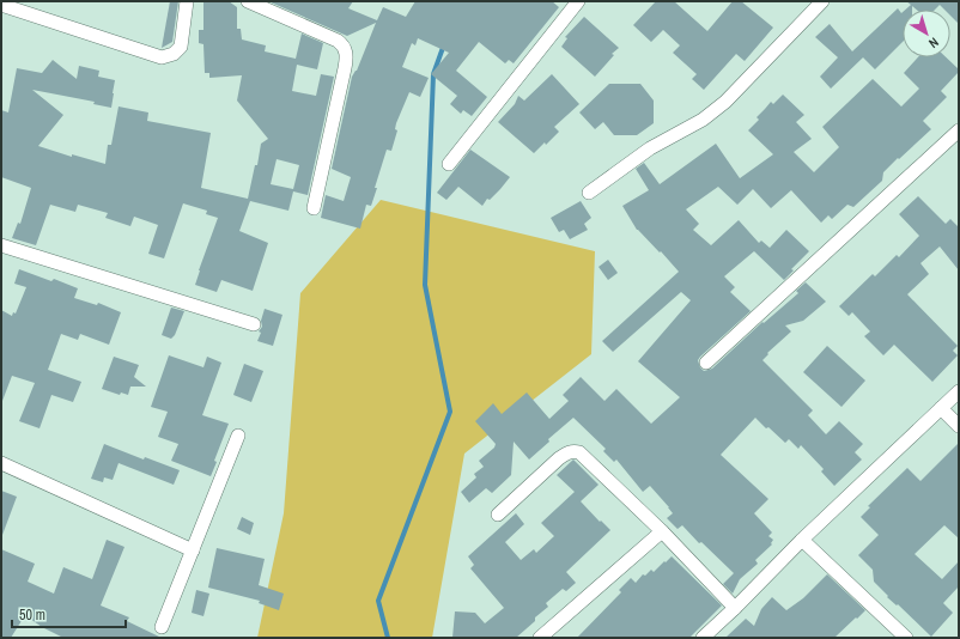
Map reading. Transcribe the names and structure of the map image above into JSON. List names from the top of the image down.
{
  "scale_bar": "50 m",
  "north": "bottom right"
}
